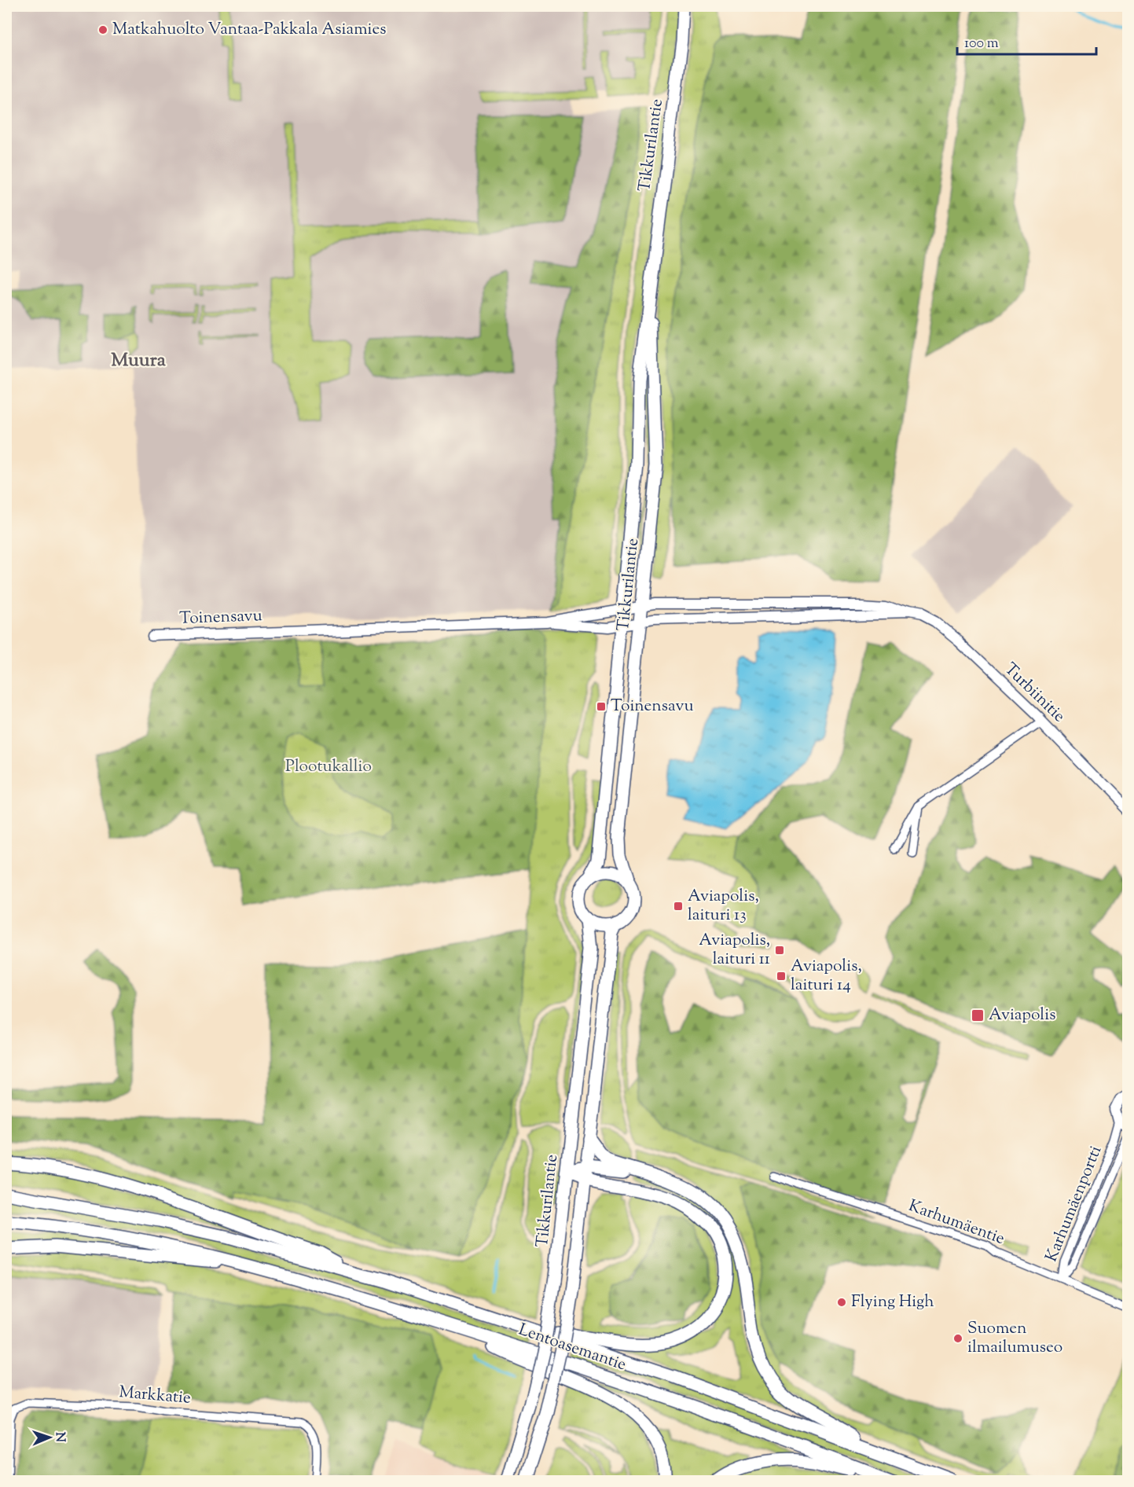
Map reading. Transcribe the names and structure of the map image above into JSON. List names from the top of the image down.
{
  "streets": {
    "main road": ["Tikkurilantie", "Lentoasemantie"],
    "street": [
      "Toinensavu",
      "Turbiinitie",
      "Karhumäenportti",
      "Karhumäentie",
      "Markkatie"
    ]
  },
  "crossings": [
    ["Tikkurilantie", "Toinensavu"],
    ["Tikkurilantie", "Turbiinitie"],
    ["Toinensavu", "Turbiinitie"],
    ["Karhumäenportti", "Karhumäentie"]
  ],
  "districts": ["Muura"],
  "parks": ["Plootukallio"],
  "places": {
    "other": ["Matkahuolto Vantaa-Pakkala Asiamies", "Flying High", "Suomen ilmailumuseo"],
    "transit": [
      "Toinensavu",
      "Aviapolis, laituri 13",
      "Aviapolis, laituri 11",
      "Aviapolis, laituri 14",
      "Aviapolis"
    ]
  },
  "scale_bar": "100 m",
  "north": "right"
}
